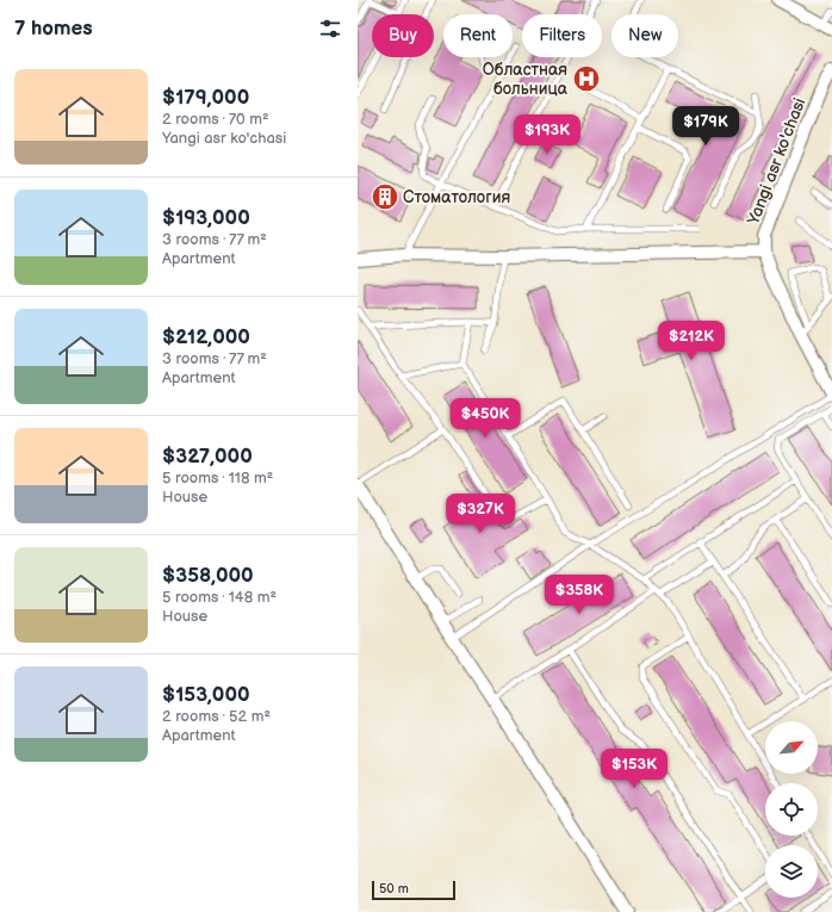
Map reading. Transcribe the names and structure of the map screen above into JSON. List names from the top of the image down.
{
  "streets": {
    "street": ["Yangi asr ko'chasi"]
  },
  "places": {
    "hospital": ["Областная больница"],
    "building": ["Стоматология"]
  },
  "scale_bar": "50 m",
  "north": "top right",
  "page": {
    "heading": "7 homes",
    "chip": [
      "Buy",
      "Rent",
      "Filters",
      "New"
    ],
    "list": [
      {
        "name": "$179,000",
        "note": "2 rooms · 70 m² · Yangi asr ko'chasi"
      },
      {
        "name": "$193,000",
        "note": "3 rooms · 77 m² · Apartment"
      },
      {
        "name": "$212,000",
        "note": "3 rooms · 77 m² · Apartment"
      },
      {
        "name": "$327,000",
        "note": "5 rooms · 118 m² · House"
      },
      {
        "name": "$358,000",
        "note": "5 rooms · 148 m² · House"
      },
      {
        "name": "$153,000",
        "note": "2 rooms · 52 m² · Apartment"
      }
    ],
    "price": [
      "$179K",
      "$193K",
      "$212K",
      "$450K",
      "$327K",
      "$358K",
      "$153K"
    ],
    "scale": "50 m"
  }
}
